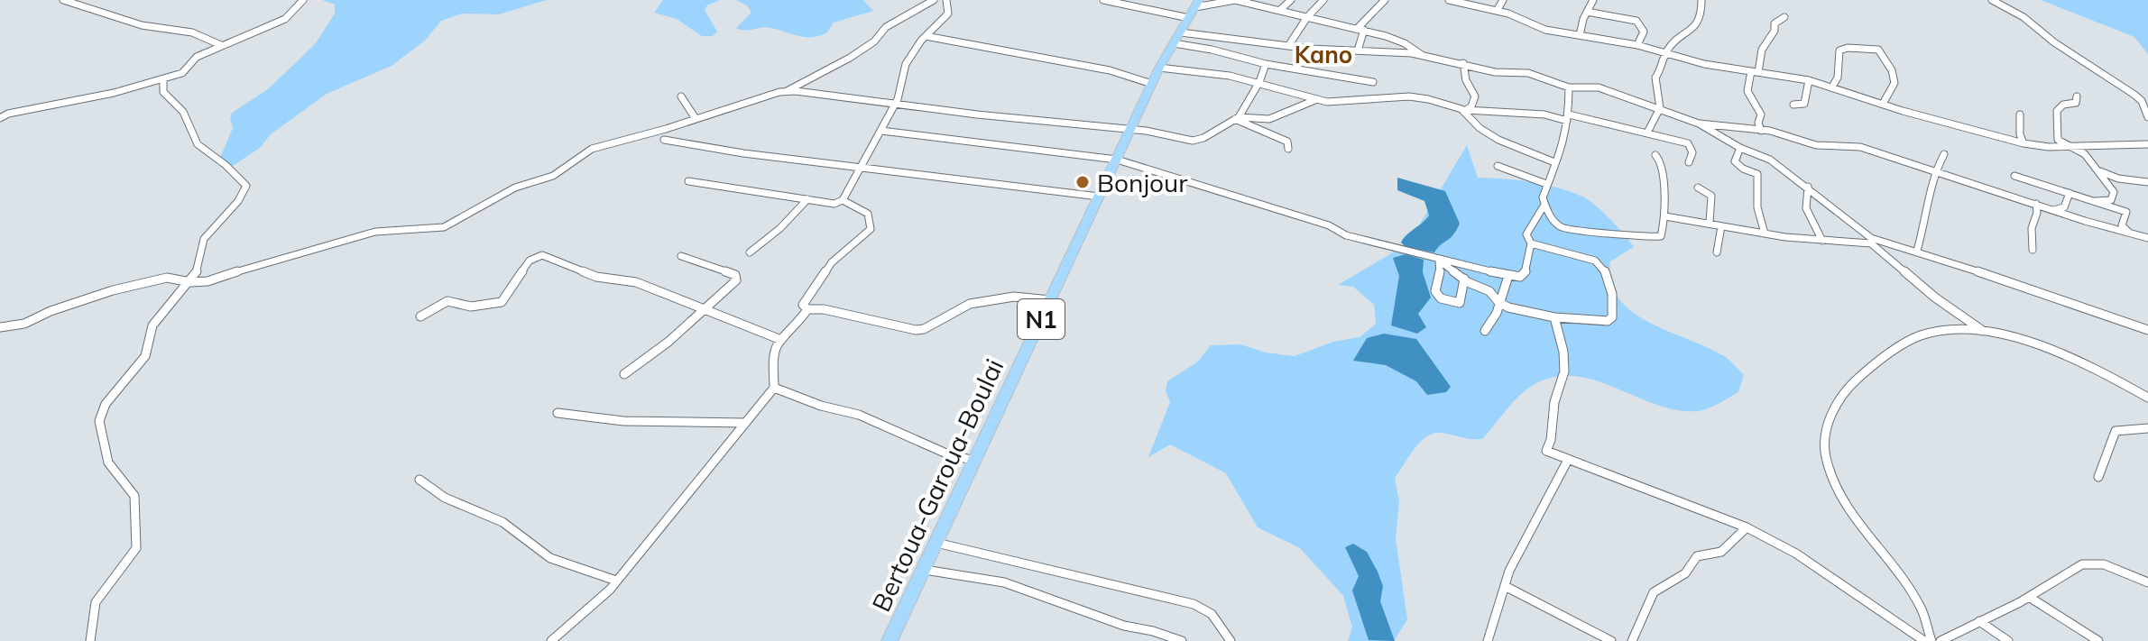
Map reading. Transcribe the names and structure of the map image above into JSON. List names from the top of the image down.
{
  "streets": {
    "highway": ["N1", "Bertoua-Garoua-Boulai"]
  },
  "districts": ["Kano"],
  "places": ["Bonjour"]
}
